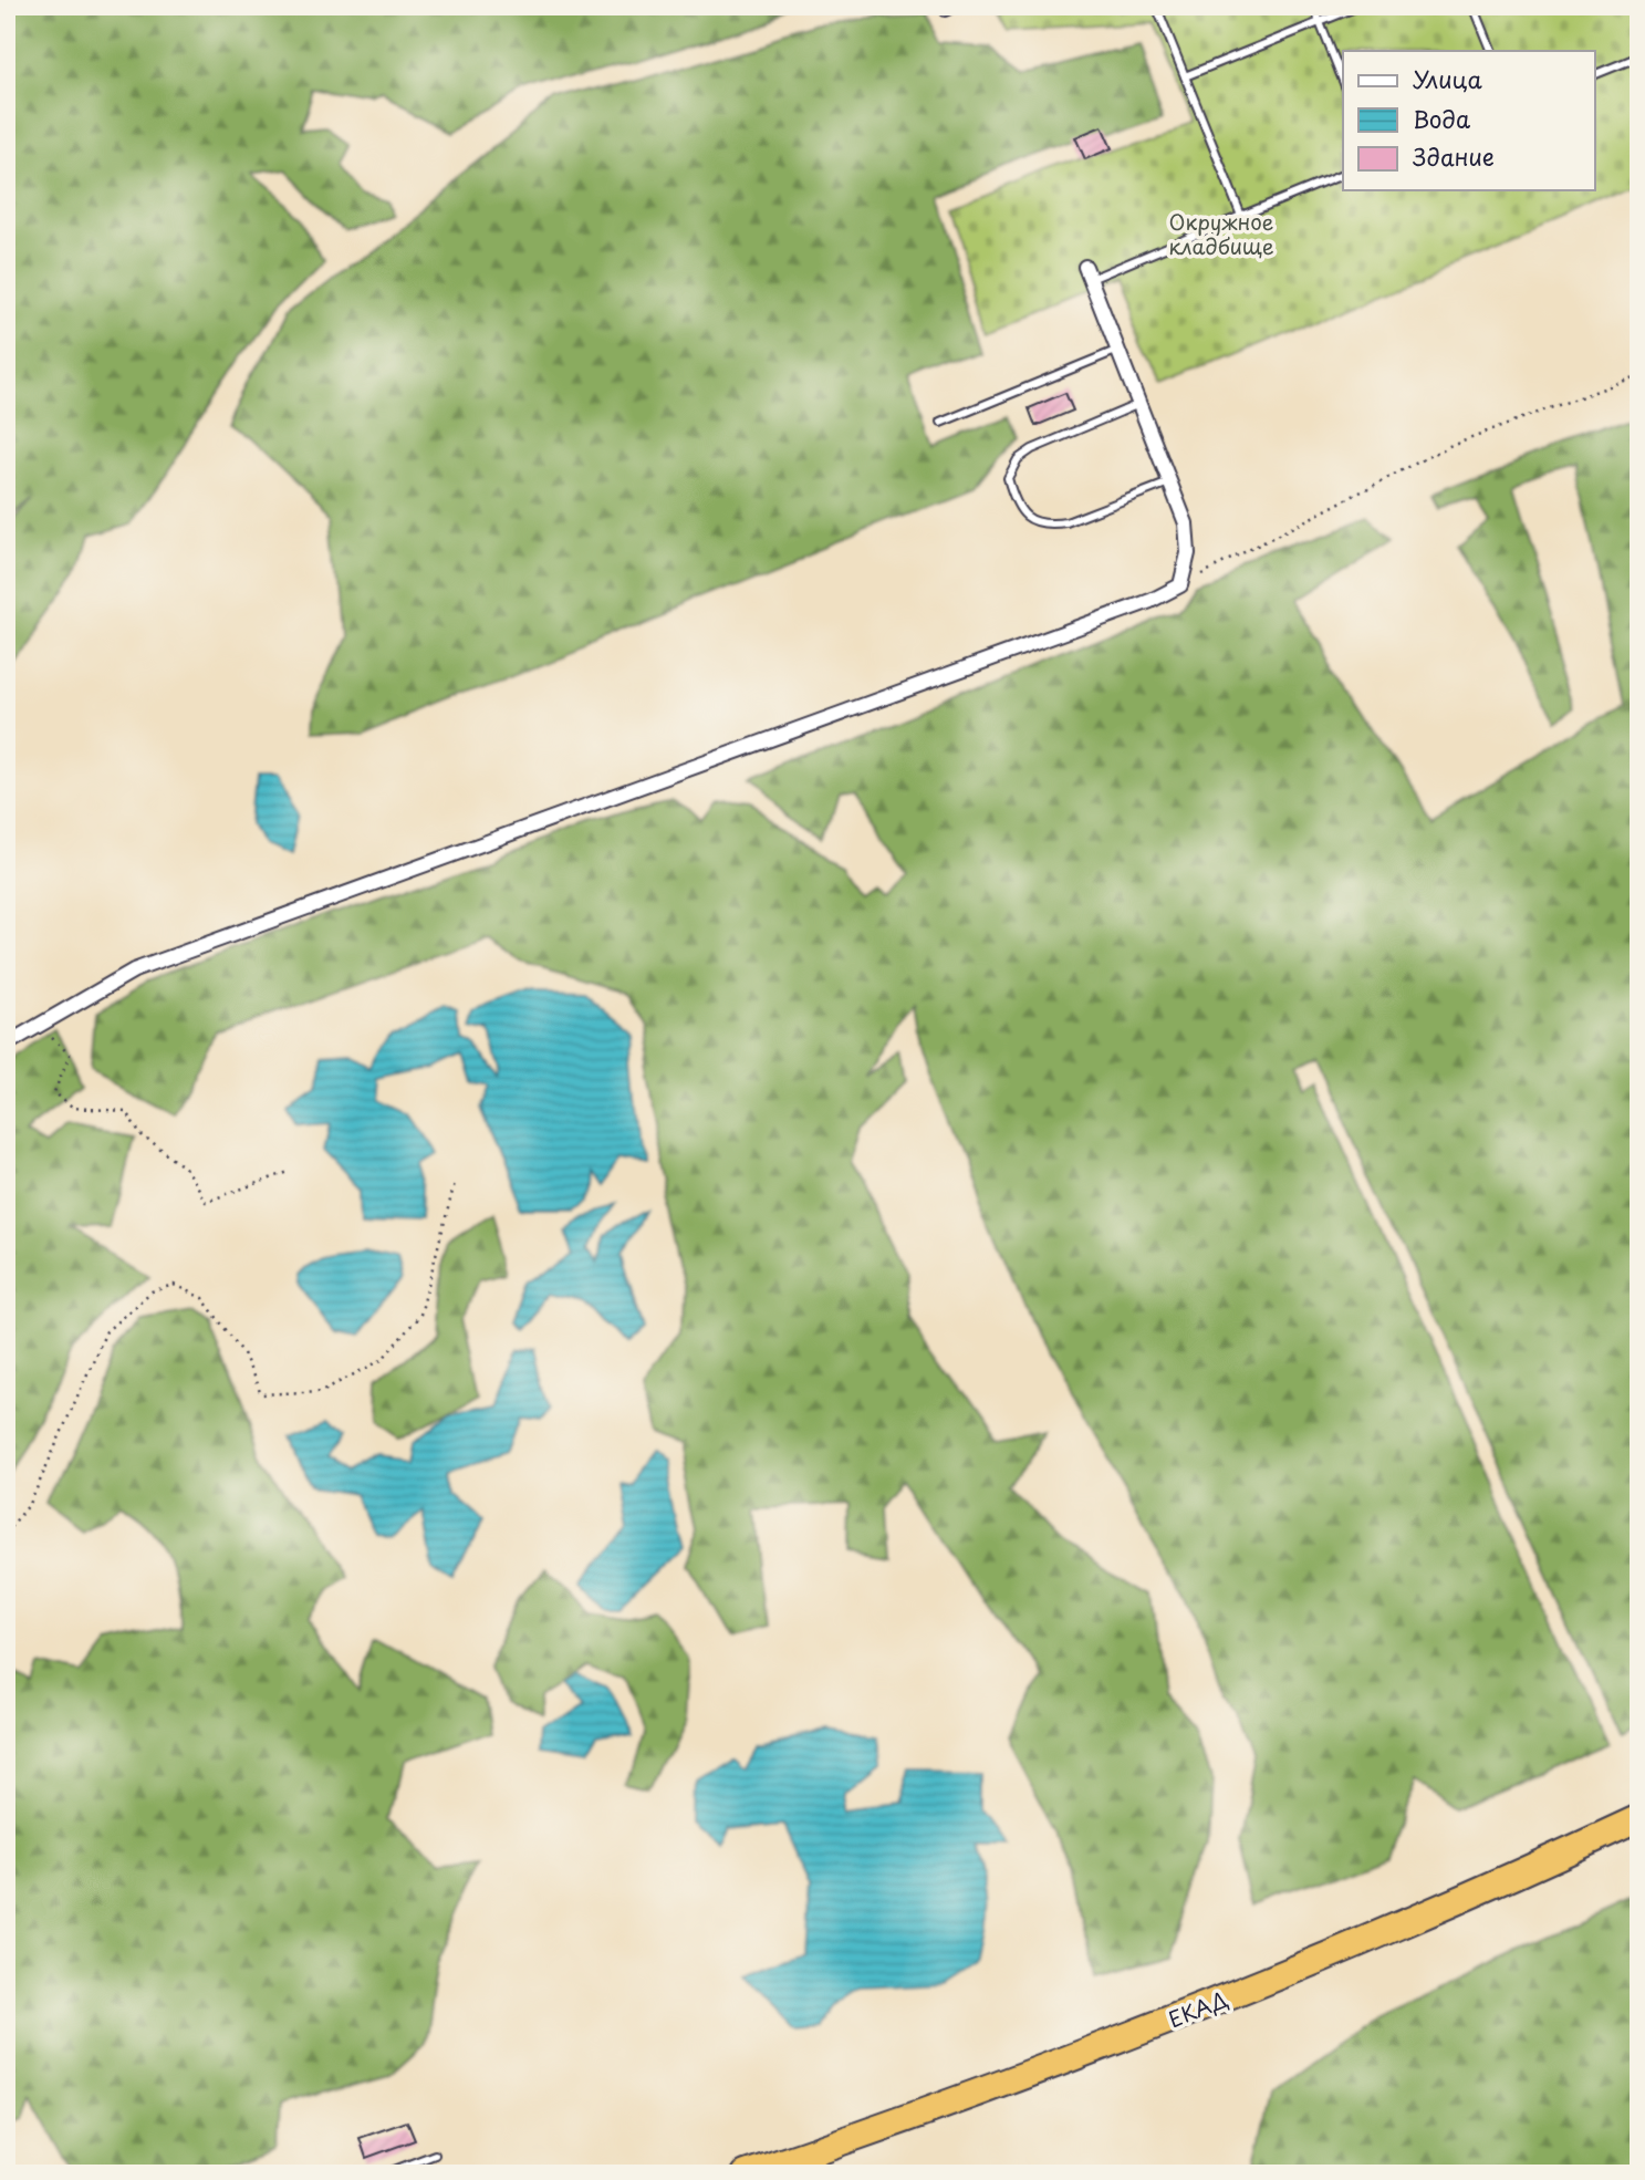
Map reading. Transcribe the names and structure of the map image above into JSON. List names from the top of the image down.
{
  "streets": {
    "highway": ["ЕКАД"]
  },
  "parks": ["Окружное кладбище"],
  "legend": ["Улица", "Вода", "Здание"]
}
